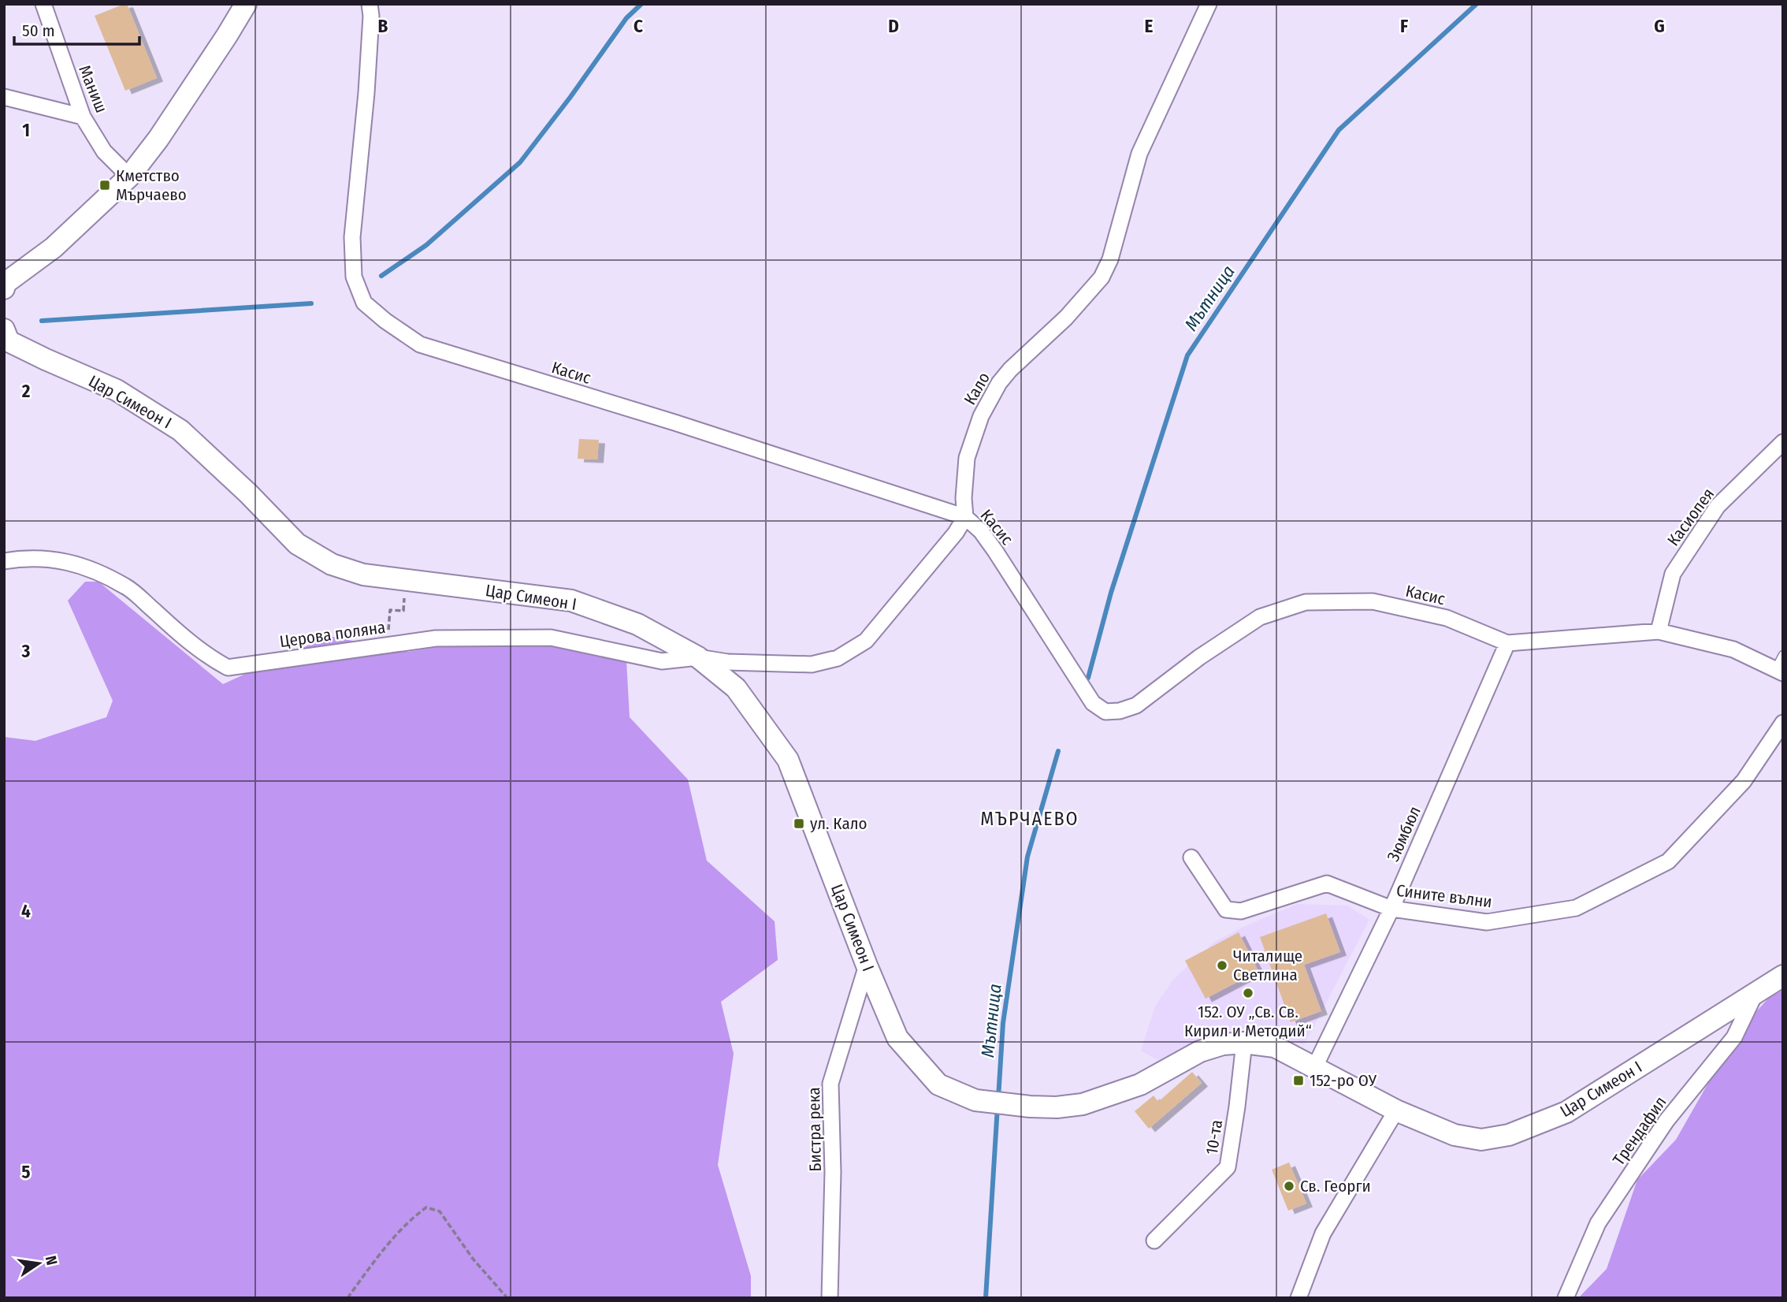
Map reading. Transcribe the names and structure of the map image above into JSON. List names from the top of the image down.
{
  "streets": {
    "street": [
      "Маниш",
      "Касис",
      "Кало",
      "Цар Симеон I",
      "Касиопея",
      "Церова поляна",
      "Зюмбюл",
      "Сините вълни",
      "Бистра река",
      "Трендафил",
      "10-та"
    ]
  },
  "crossings": [
    ["Касис", "Кало"],
    ["Касис", "Касиопея"],
    ["Касис", "Зюмбюл"],
    ["Цар Симеон I", "Церова поляна"],
    ["Цар Симеон I", "Зюмбюл"],
    ["Цар Симеон I", "Бистра река"],
    ["Цар Симеон I", "Трендафил"],
    ["Цар Симеон I", "10-та"],
    ["Зюмбюл", "Сините вълни"]
  ],
  "districts": ["МЪРЧАЕВО"],
  "water": ["Мътница"],
  "places": {
    "transit": ["Кметство Мърчаево", "ул. Кало", "152-ро ОУ"],
    "other": ["Читалище Светлина", "152. ОУ „Св. Св. Кирил и Методий“", "Св. Георги"]
  },
  "scale_bar": "50 m",
  "north": "right",
  "grid": {
    "columns": [
      "B",
      "C",
      "D",
      "E",
      "F",
      "G"
    ],
    "rows": [
      "1",
      "2",
      "3",
      "4",
      "5"
    ]
  }
}
